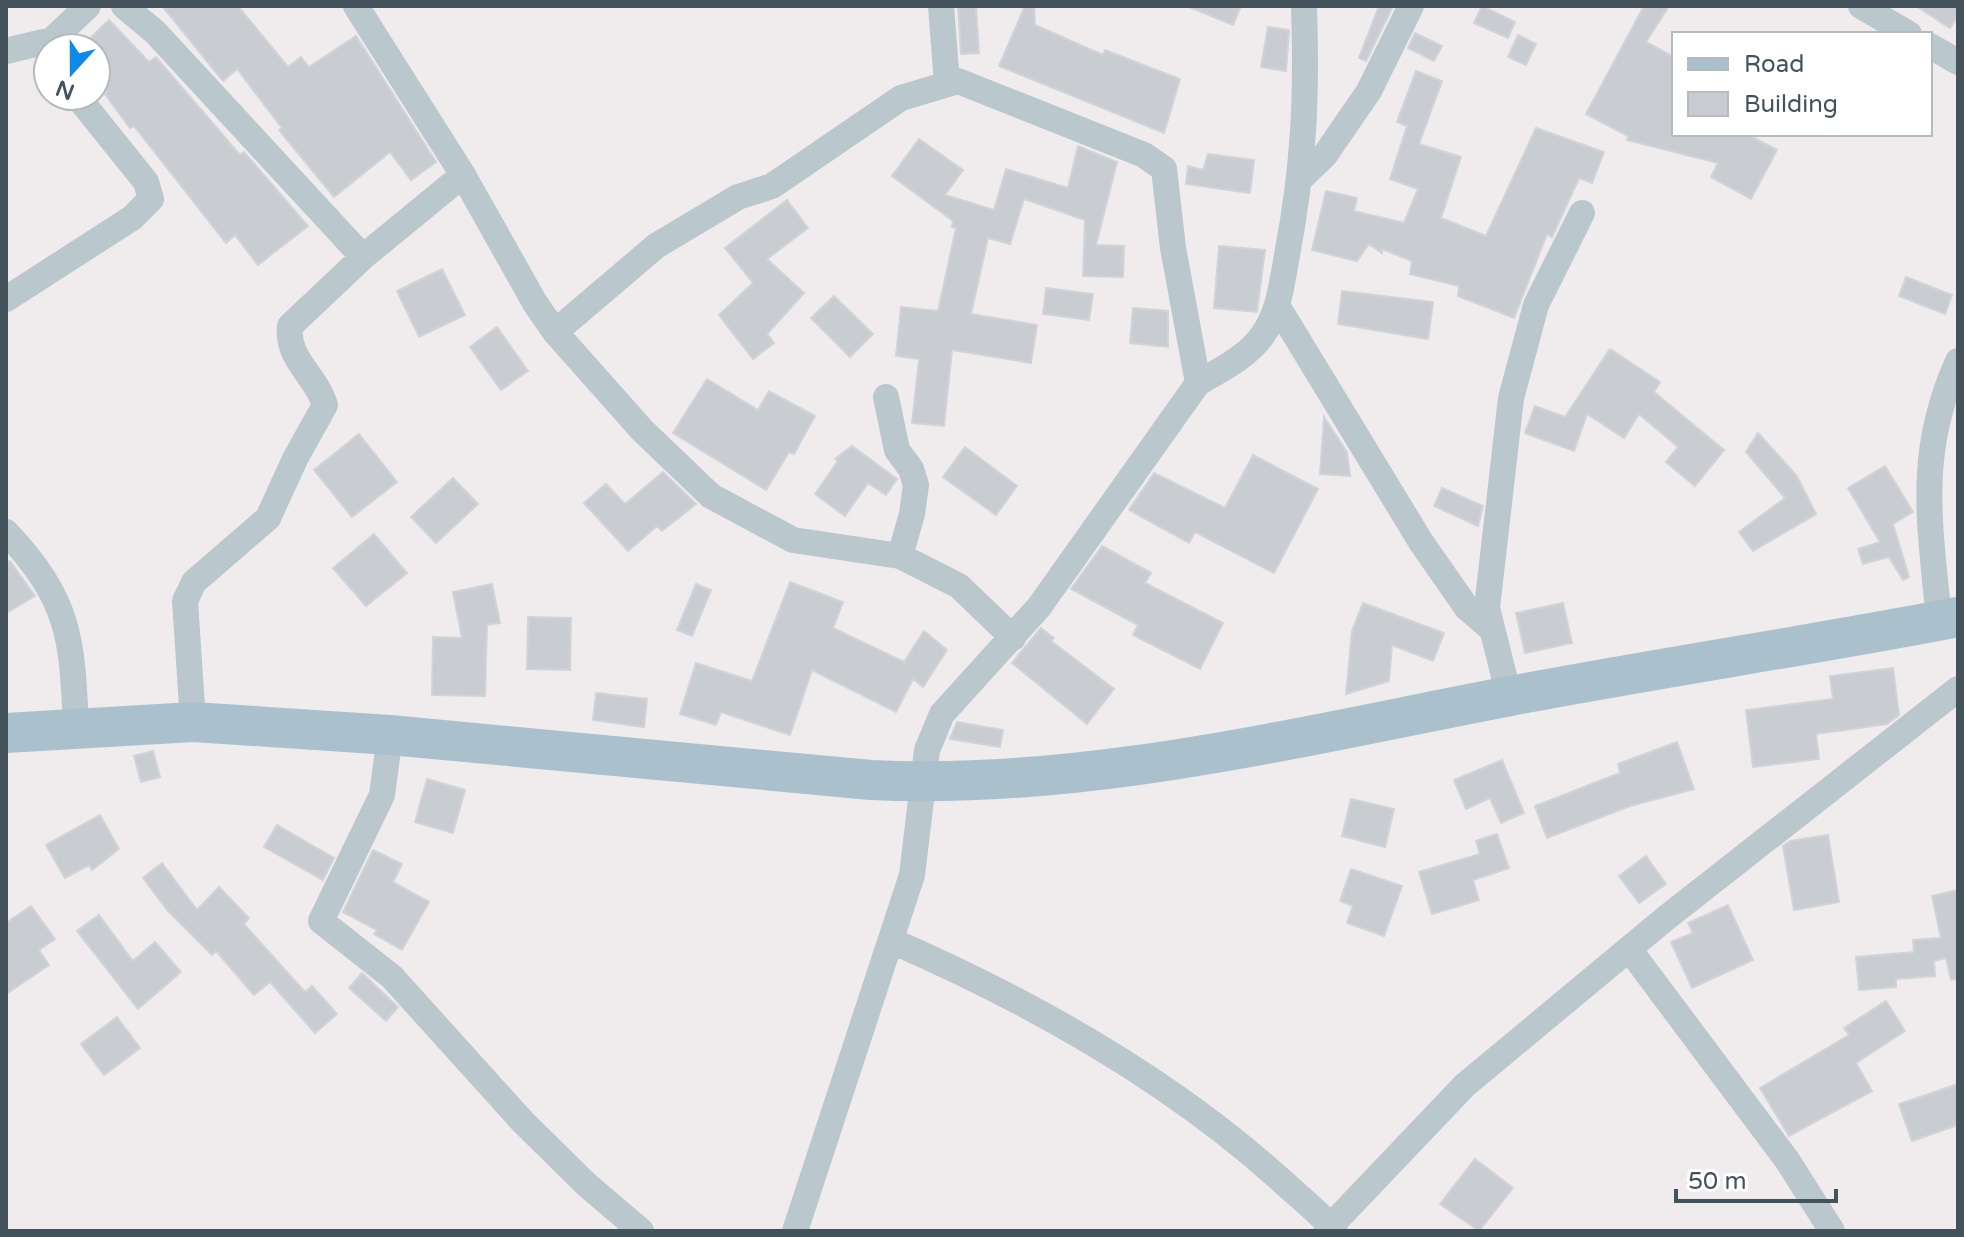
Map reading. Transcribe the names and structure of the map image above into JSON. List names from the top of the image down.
{
  "legend": ["Road", "Building"],
  "scale_bar": "50 m",
  "north": "bottom"
}
